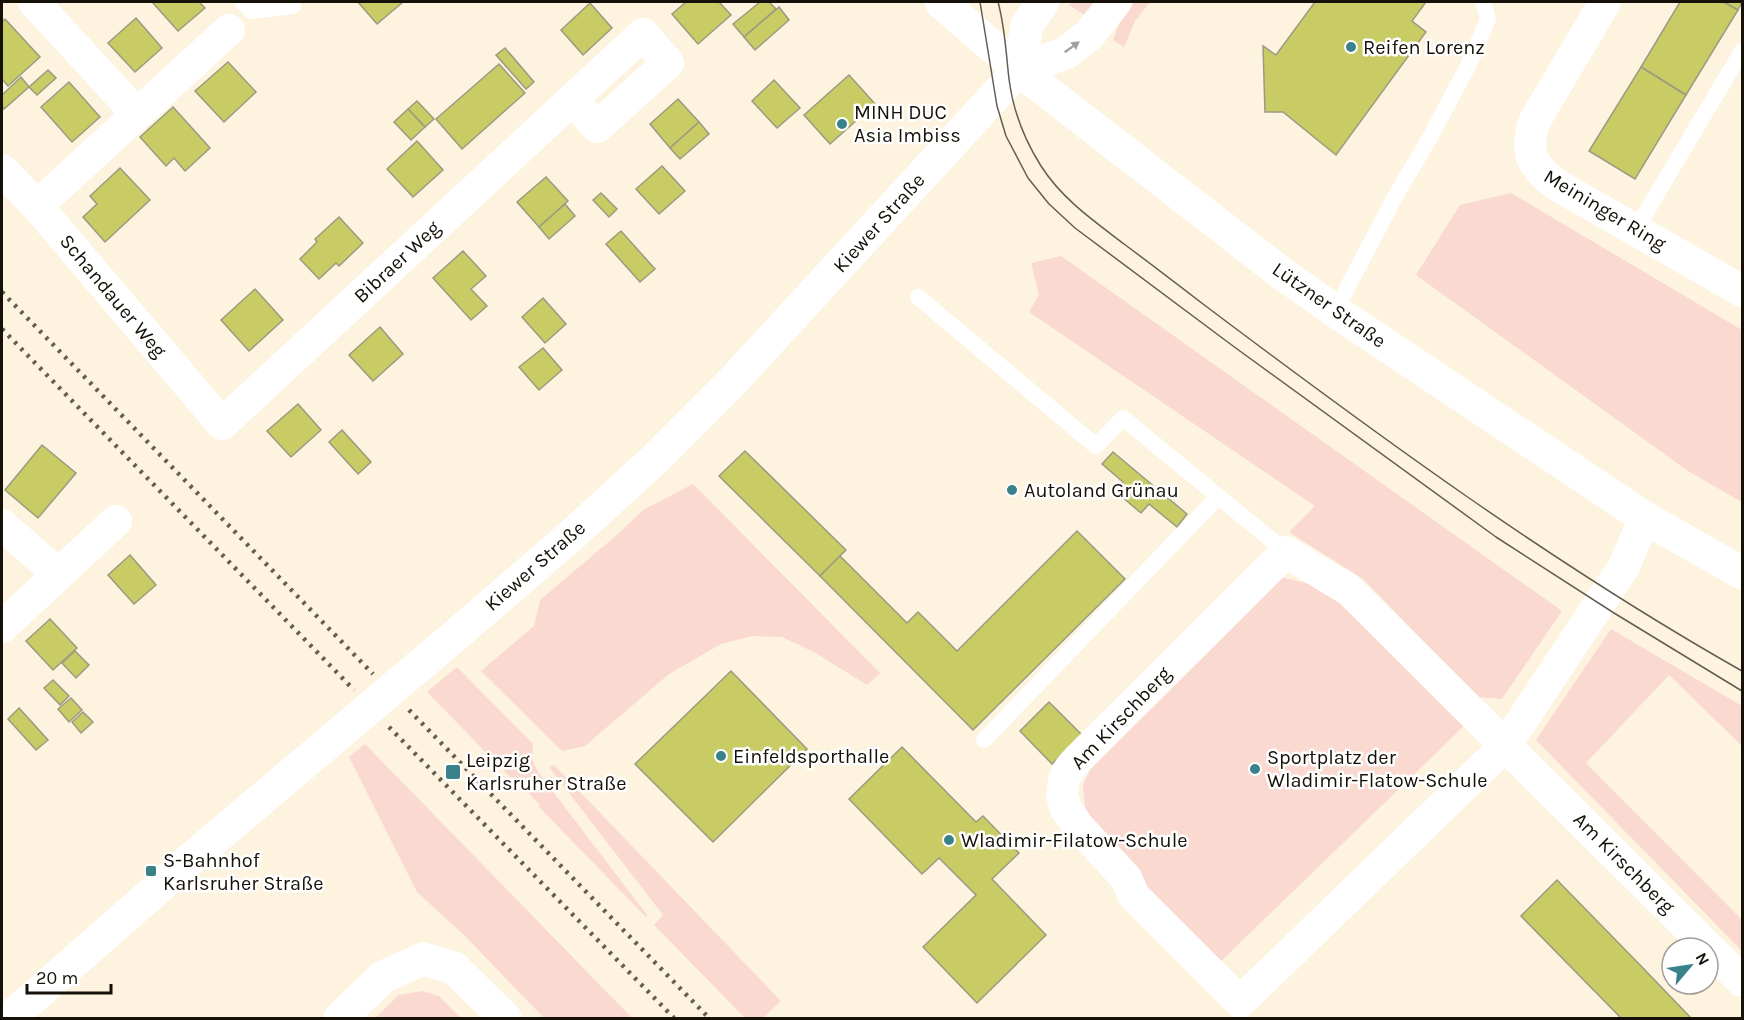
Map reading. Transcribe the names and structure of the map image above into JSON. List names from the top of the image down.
{
  "streets": {
    "street": [
      "Meininger Ring",
      "Kiewer Straße",
      "Bibraer Weg",
      "Schandauer Weg",
      "Lützner Straße",
      "Am Kirschberg"
    ]
  },
  "crossings": [
    ["Kiewer Straße", "Lützner Straße"],
    ["Bibraer Weg", "Schandauer Weg"],
    ["Lützner Straße", "Am Kirschberg"]
  ],
  "places": {
    "other": [
      "Reifen Lorenz",
      "MINH DUC Asia Imbiss",
      "Autoland Grünau",
      "Einfeldsporthalle",
      "Sportplatz der Wladimir-Flatow-Schule",
      "Wladimir-Filatow-Schule"
    ],
    "transit": ["Leipzig Karlsruher Straße", "S-Bahnhof Karlsruher Straße"]
  },
  "scale_bar": "20 m",
  "north": "top right"
}
